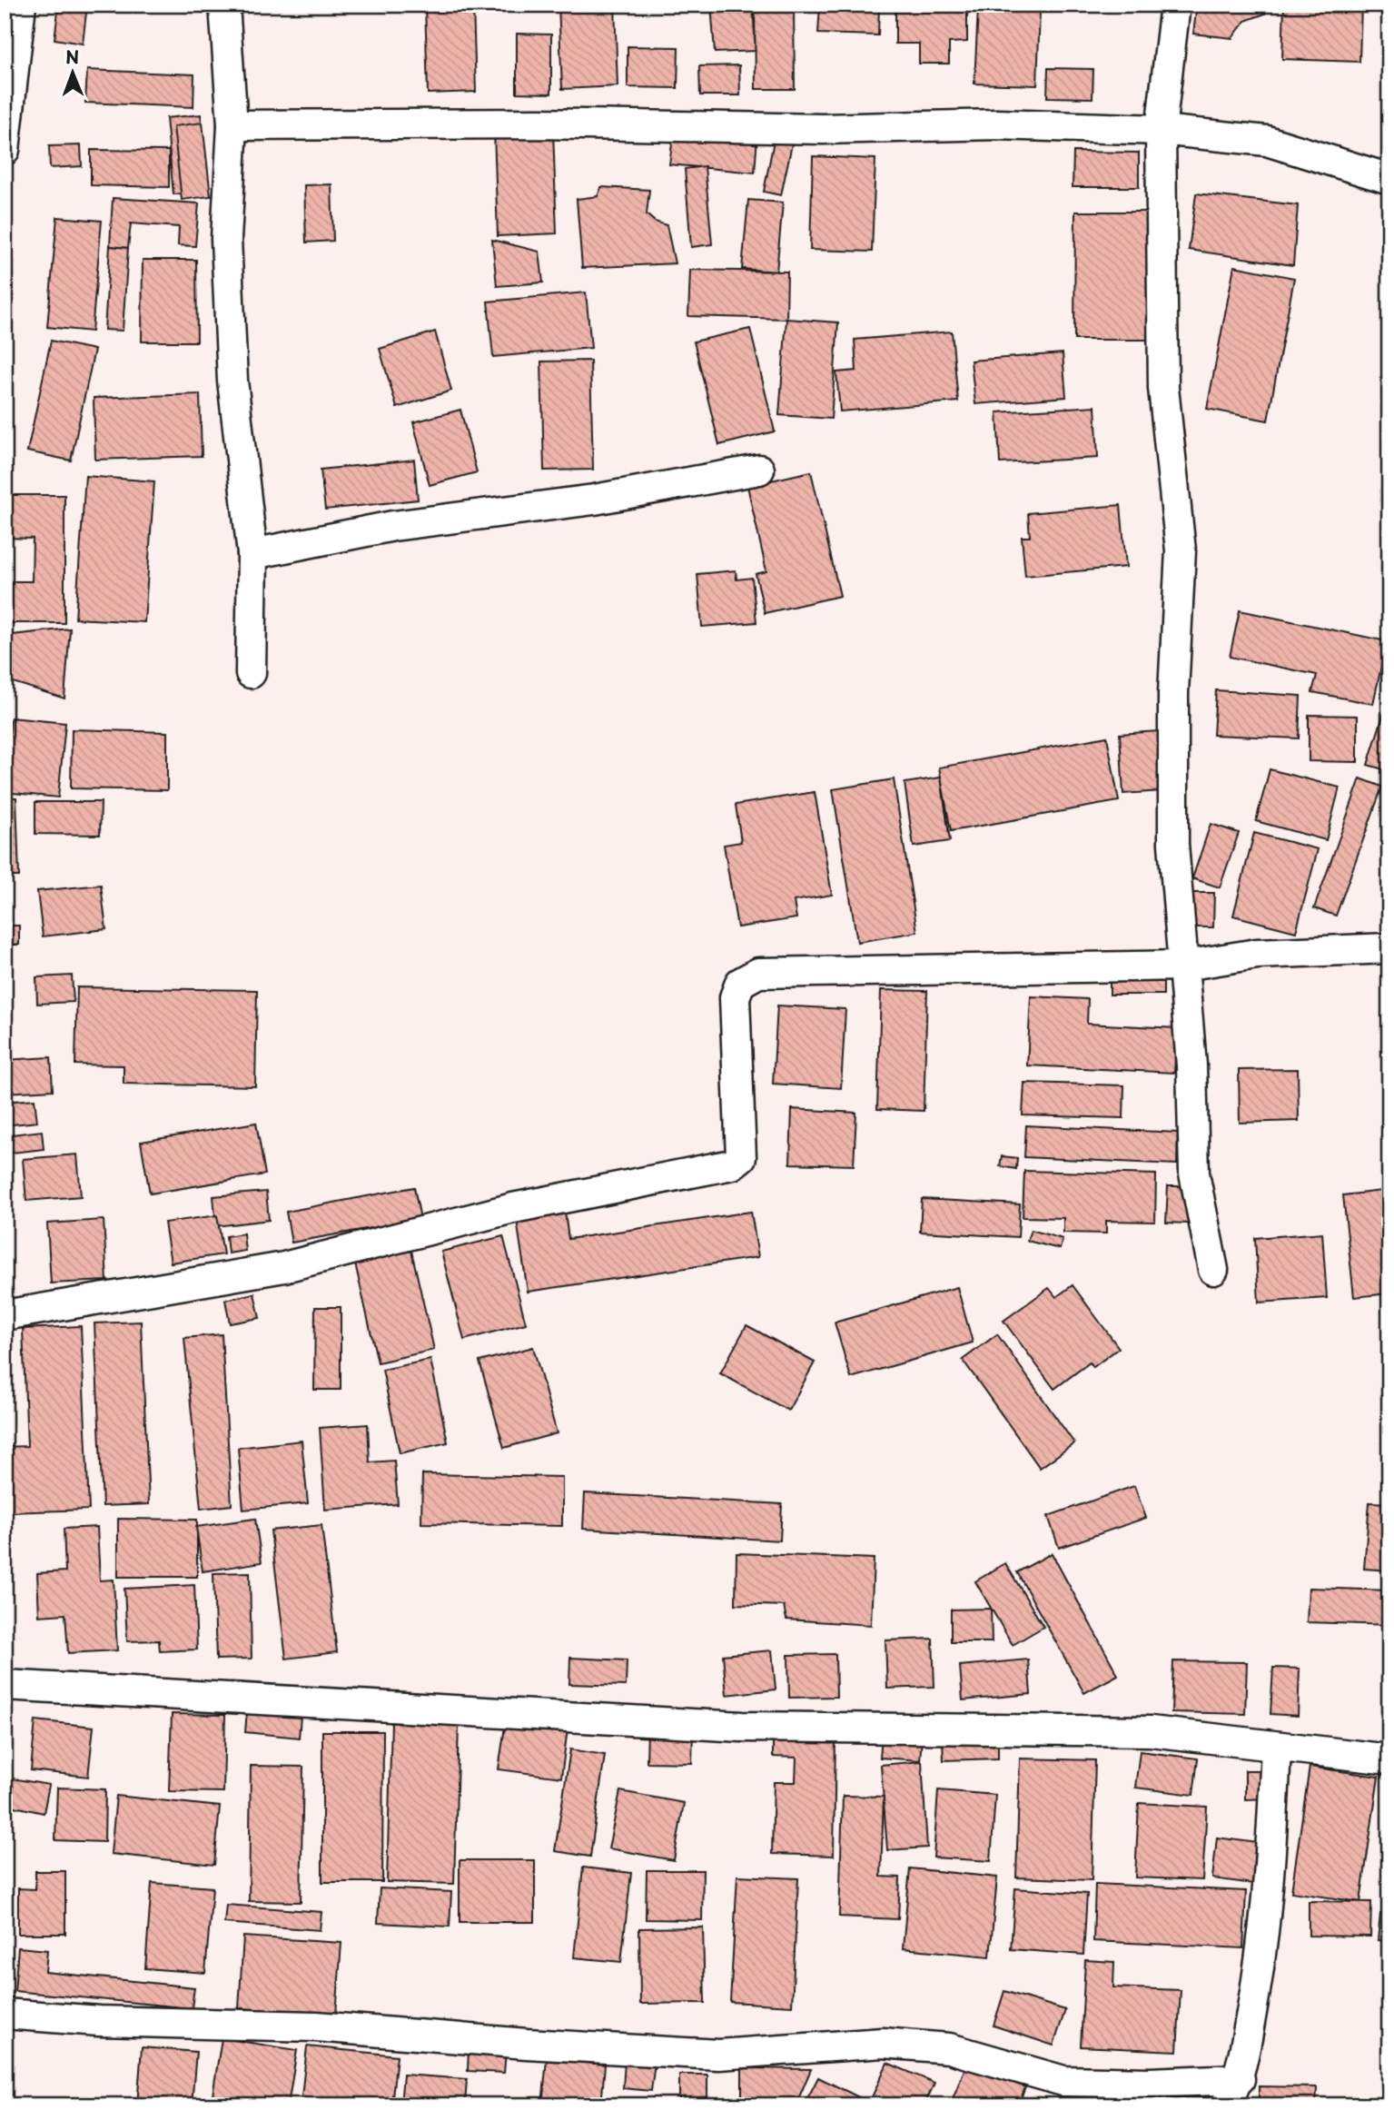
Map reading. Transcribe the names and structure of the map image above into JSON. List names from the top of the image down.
{
  "north": "top"
}
